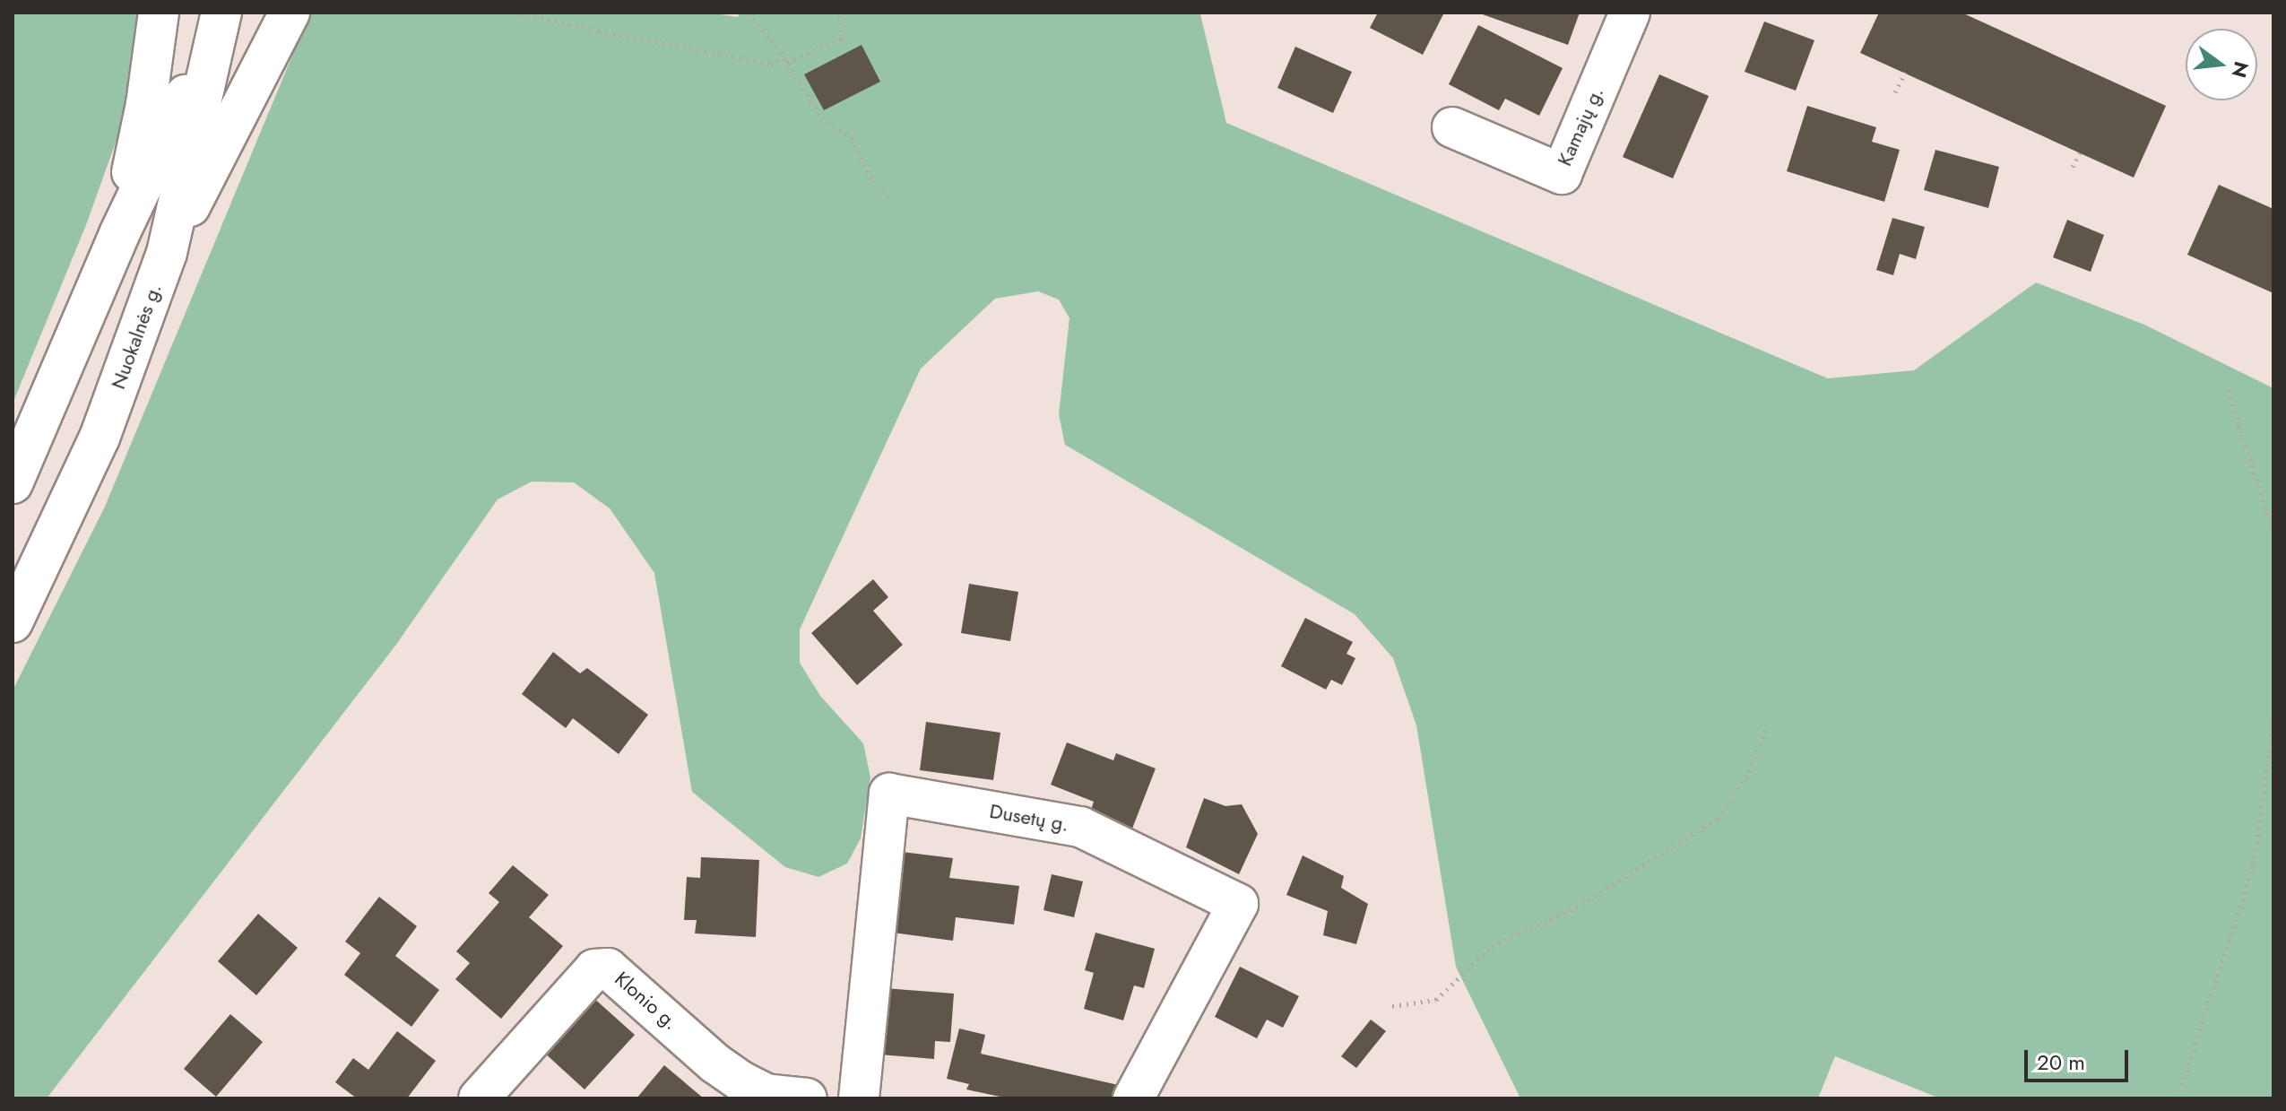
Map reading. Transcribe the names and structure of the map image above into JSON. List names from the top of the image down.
{
  "streets": {
    "street": [
      "Kamajų g.",
      "Nuokalnės g.",
      "Dusetų g.",
      "Klonio g."
    ]
  },
  "scale_bar": "20 m",
  "north": "right"
}
